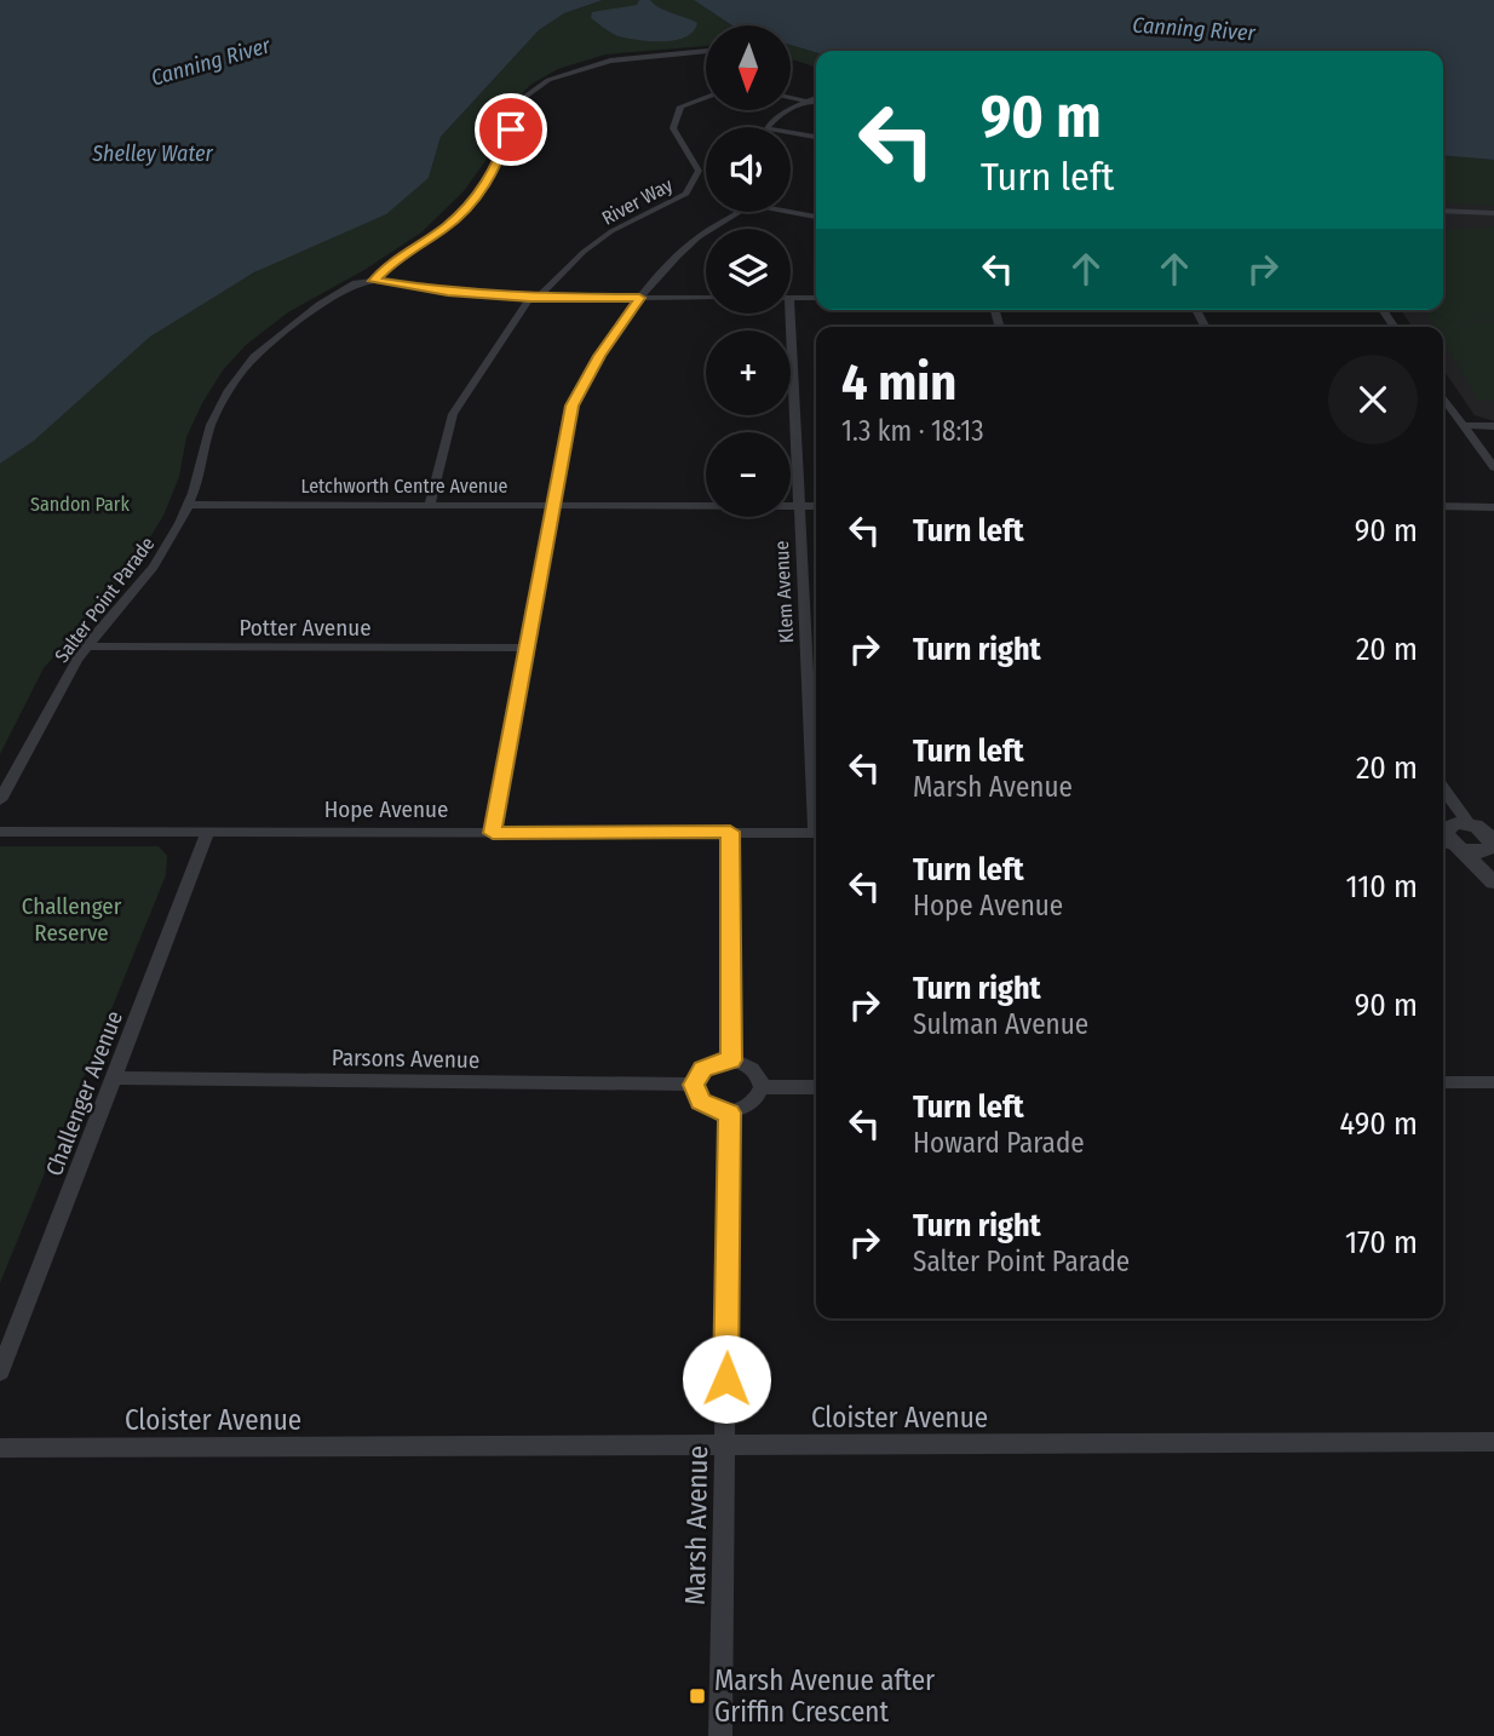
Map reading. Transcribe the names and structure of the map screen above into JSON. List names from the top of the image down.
{
  "streets": {
    "street": [
      "River Way",
      "Letchworth Centre Avenue",
      "Klem Avenue",
      "Salter Point Parade",
      "Potter Avenue",
      "Hope Avenue",
      "Parsons Avenue",
      "Challenger Avenue",
      "Cloister Avenue",
      "Marsh Avenue"
    ]
  },
  "crossings": [
    ["River Way", "Letchworth Centre Avenue"],
    ["Letchworth Centre Avenue", "Klem Avenue"],
    ["Letchworth Centre Avenue", "Salter Point Parade"],
    ["Salter Point Parade", "Potter Avenue"],
    ["Hope Avenue", "Challenger Avenue"],
    ["Parsons Avenue", "Challenger Avenue"],
    ["Parsons Avenue", "Marsh Avenue"],
    ["Cloister Avenue", "Marsh Avenue"]
  ],
  "water": ["Canning River", "Shelley Water"],
  "parks": ["Sandon Park", "Challenger Reserve"],
  "places": {
    "transit": ["Marsh Avenue after Griffin Crescent"]
  },
  "north": "bottom",
  "page": {
    "map_buttons": ["+", "−"],
    "turn": ["90 m", "Turn left"],
    "heading": ["4 min", "1.3 km · 18:13"],
    "list": [
      {
        "name": "Turn left",
        "value": "90 m"
      },
      {
        "name": "Turn right",
        "value": "20 m"
      },
      {
        "name": "Turn left",
        "note": "Marsh Avenue",
        "value": "20 m"
      },
      {
        "name": "Turn left",
        "note": "Hope Avenue",
        "value": "110 m"
      },
      {
        "name": "Turn right",
        "note": "Sulman Avenue",
        "value": "90 m"
      },
      {
        "name": "Turn left",
        "note": "Howard Parade",
        "value": "490 m"
      },
      {
        "name": "Turn right",
        "note": "Salter Point Parade",
        "value": "170 m"
      }
    ]
  }
}
